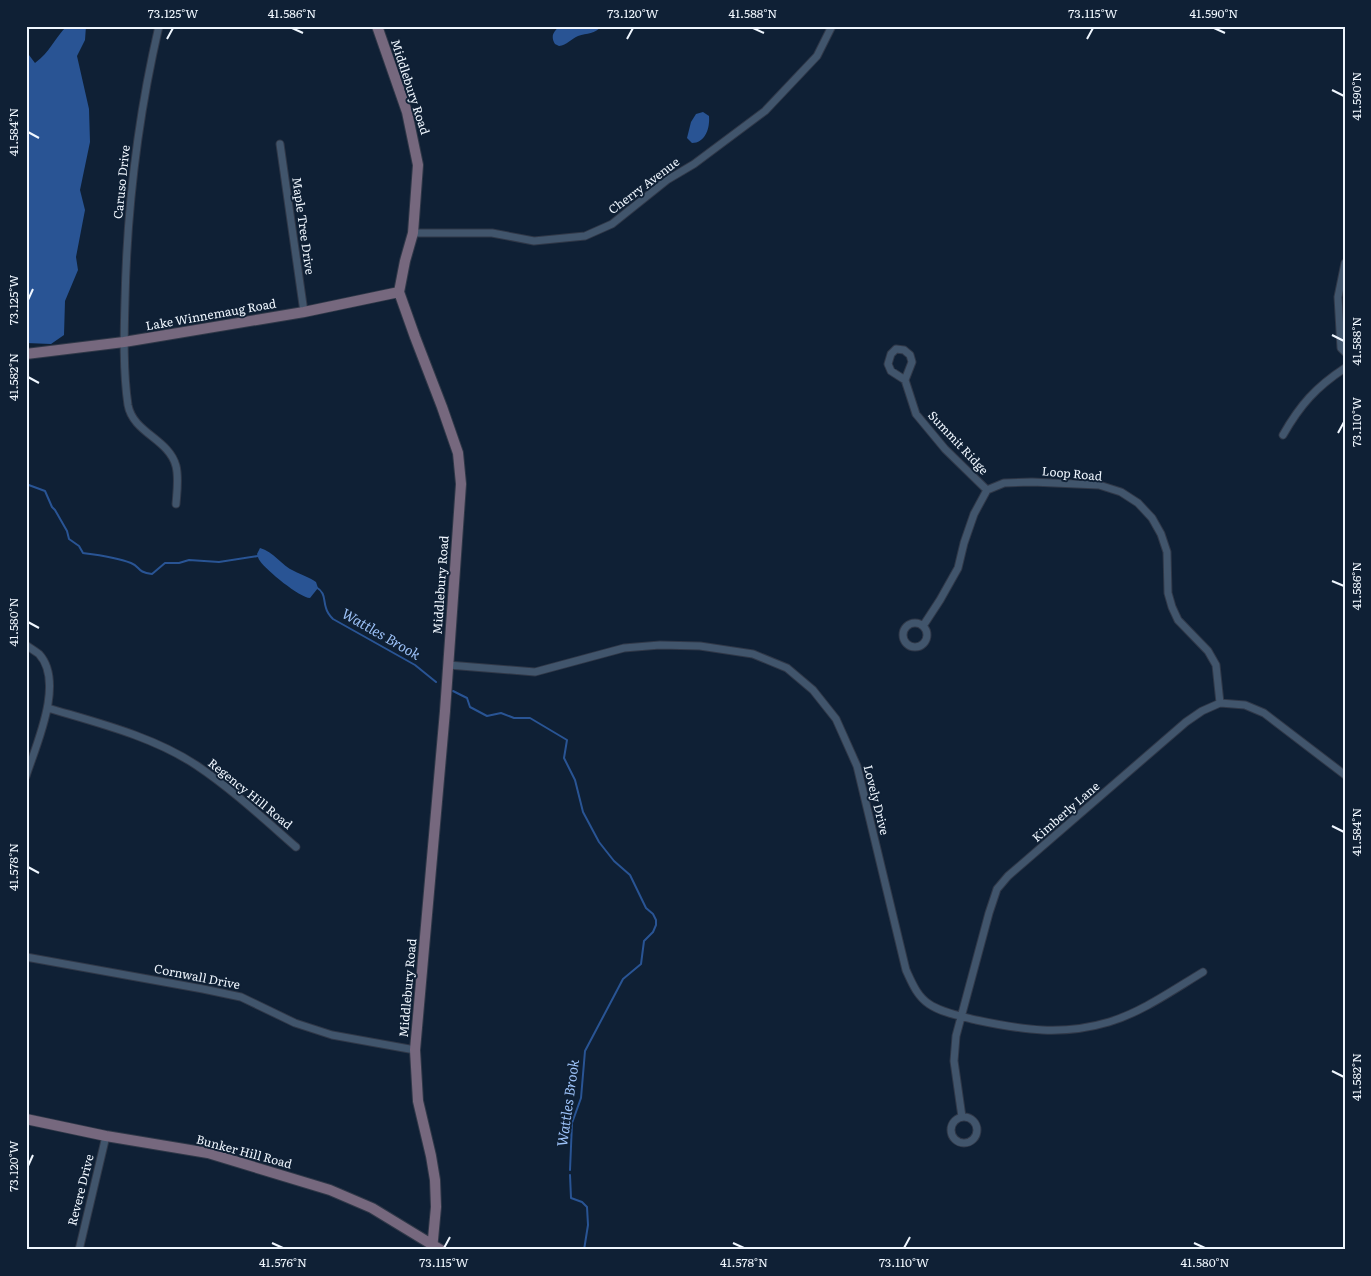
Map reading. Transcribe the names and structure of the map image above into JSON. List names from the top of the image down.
{
  "streets": {
    "street": [
      "Middlebury Road",
      "Caruso Drive",
      "Cherry Avenue",
      "Maple Tree Drive",
      "Lake Winnemaug Road",
      "Summit Ridge",
      "Loop Road",
      "Regency Hill Road",
      "Lovely Drive",
      "Kimberly Lane",
      "Cornwall Drive",
      "Bunker Hill Road",
      "Revere Drive"
    ]
  },
  "crossings": [
    ["Middlebury Road", "Cherry Avenue"],
    ["Middlebury Road", "Lake Winnemaug Road"],
    ["Middlebury Road", "Lovely Drive"],
    ["Middlebury Road", "Cornwall Drive"],
    ["Middlebury Road", "Bunker Hill Road"],
    ["Caruso Drive", "Lake Winnemaug Road"],
    ["Maple Tree Drive", "Lake Winnemaug Road"],
    ["Summit Ridge", "Loop Road"],
    ["Loop Road", "Kimberly Lane"],
    ["Lovely Drive", "Kimberly Lane"],
    ["Bunker Hill Road", "Revere Drive"]
  ],
  "water": ["Wattles Brook"],
  "coordinates": [
    "73.125°W",
    "41.586°N",
    "73.120°W",
    "41.588°N",
    "73.115°W",
    "41.590°N",
    "41.584°N",
    "41.582°N",
    "73.110°W",
    "41.580°N",
    "41.578°N",
    "41.576°N"
  ]
}
